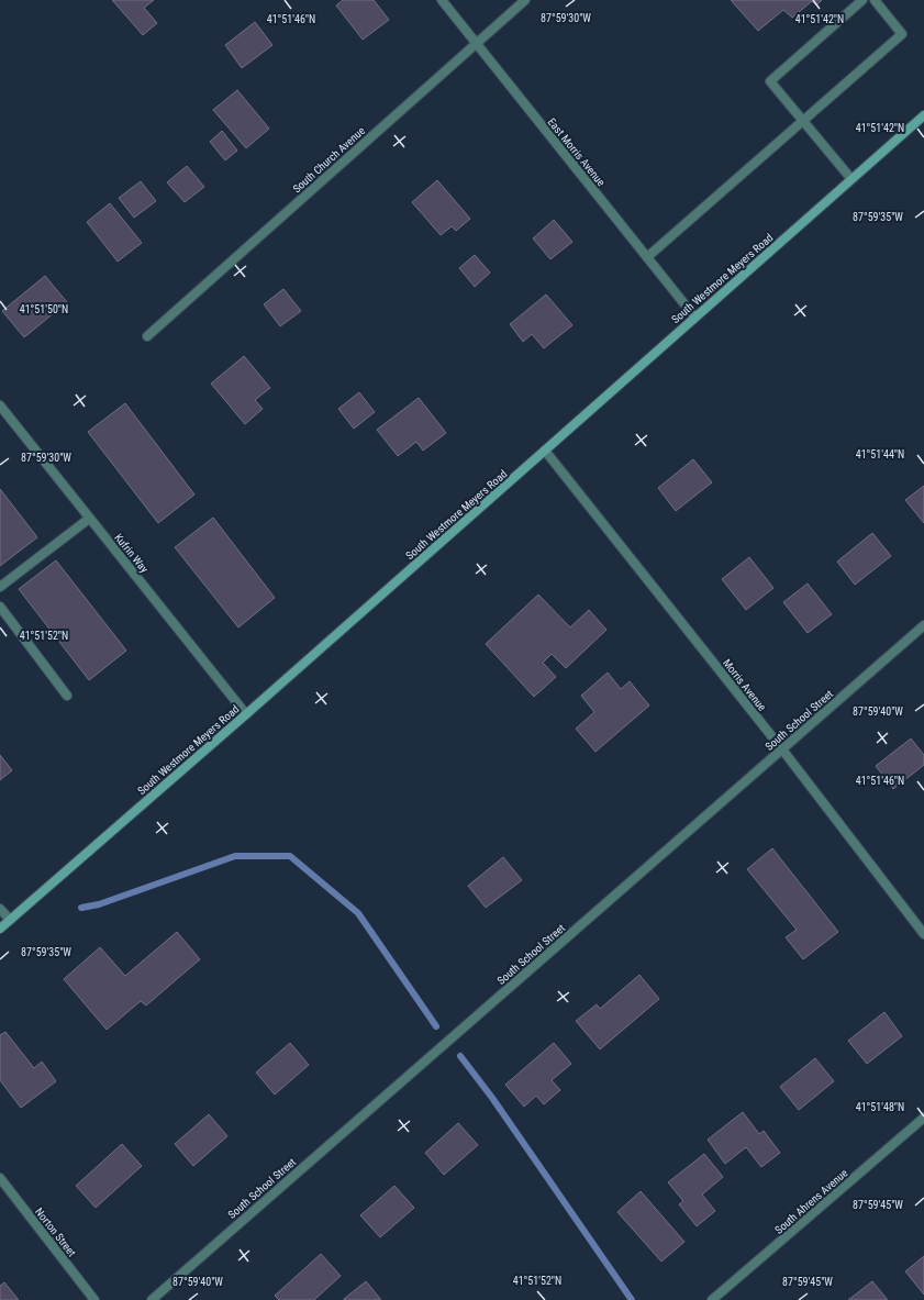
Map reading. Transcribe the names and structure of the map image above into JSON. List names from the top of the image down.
{
  "streets": {
    "street": [
      "East Morris Avenue",
      "South Church Avenue",
      "South Westmore Meyers Road",
      "Kufrin Way",
      "Morris Avenue",
      "South School Street",
      "South Ahrens Avenue",
      "Norton Street"
    ]
  },
  "crossings": [
    ["East Morris Avenue", "South Church Avenue"],
    ["East Morris Avenue", "South Westmore Meyers Road"],
    ["South Westmore Meyers Road", "Kufrin Way"],
    ["South Westmore Meyers Road", "Morris Avenue"],
    ["Morris Avenue", "South School Street"]
  ],
  "coordinates": [
    "87°59'30\"W",
    "41°51'42\"N",
    "41°51'46\"N",
    "87°59'35\"W",
    "41°51'50\"N",
    "41°51'44\"N",
    "41°51'52\"N",
    "87°59'40\"W",
    "41°51'48\"N",
    "87°59'45\"W"
  ]
}
